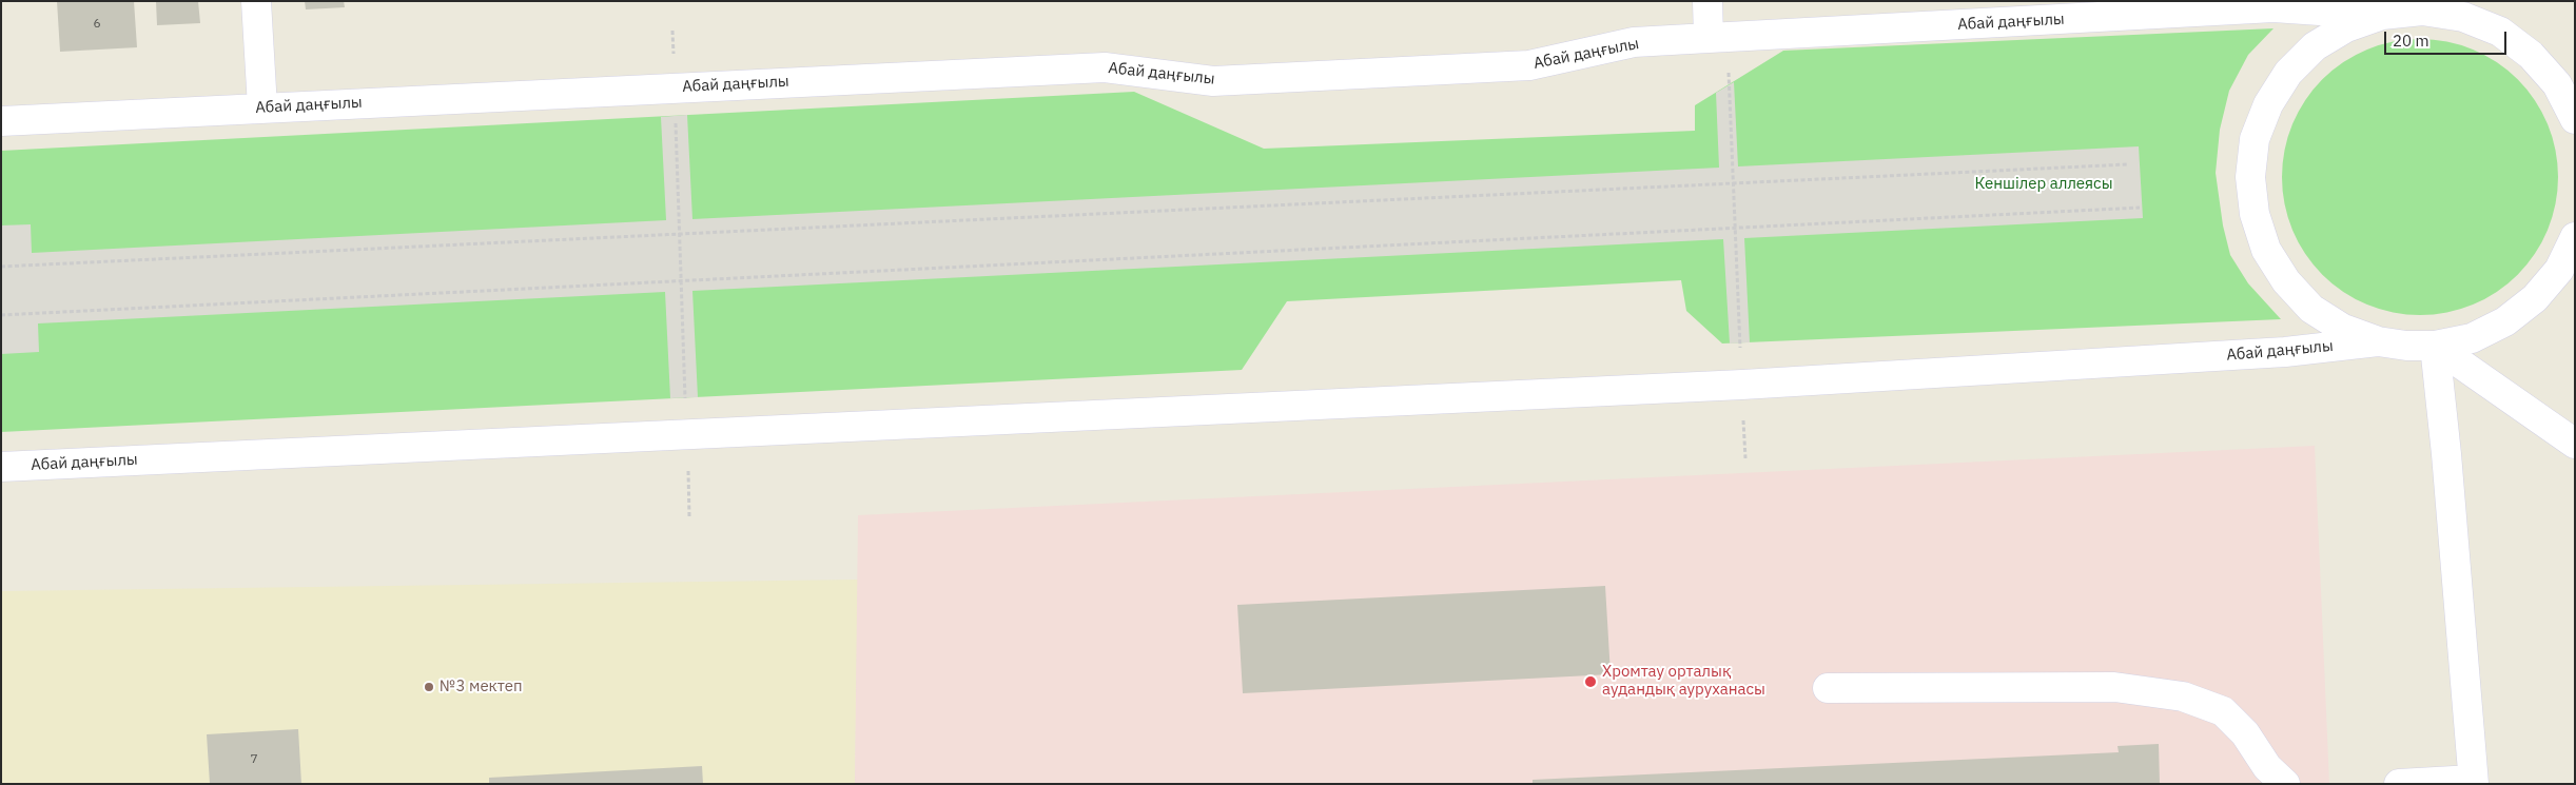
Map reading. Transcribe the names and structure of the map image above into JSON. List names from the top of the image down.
{
  "streets": {
    "street": ["Абай даңғылы"]
  },
  "parks": ["Кеншілер аллеясы"],
  "places": ["Хромтау орталық аудандық ауруханасы", "№3 мектеп"],
  "house_numbers": ["6", "7"],
  "scale_bar": "20 m"
}
